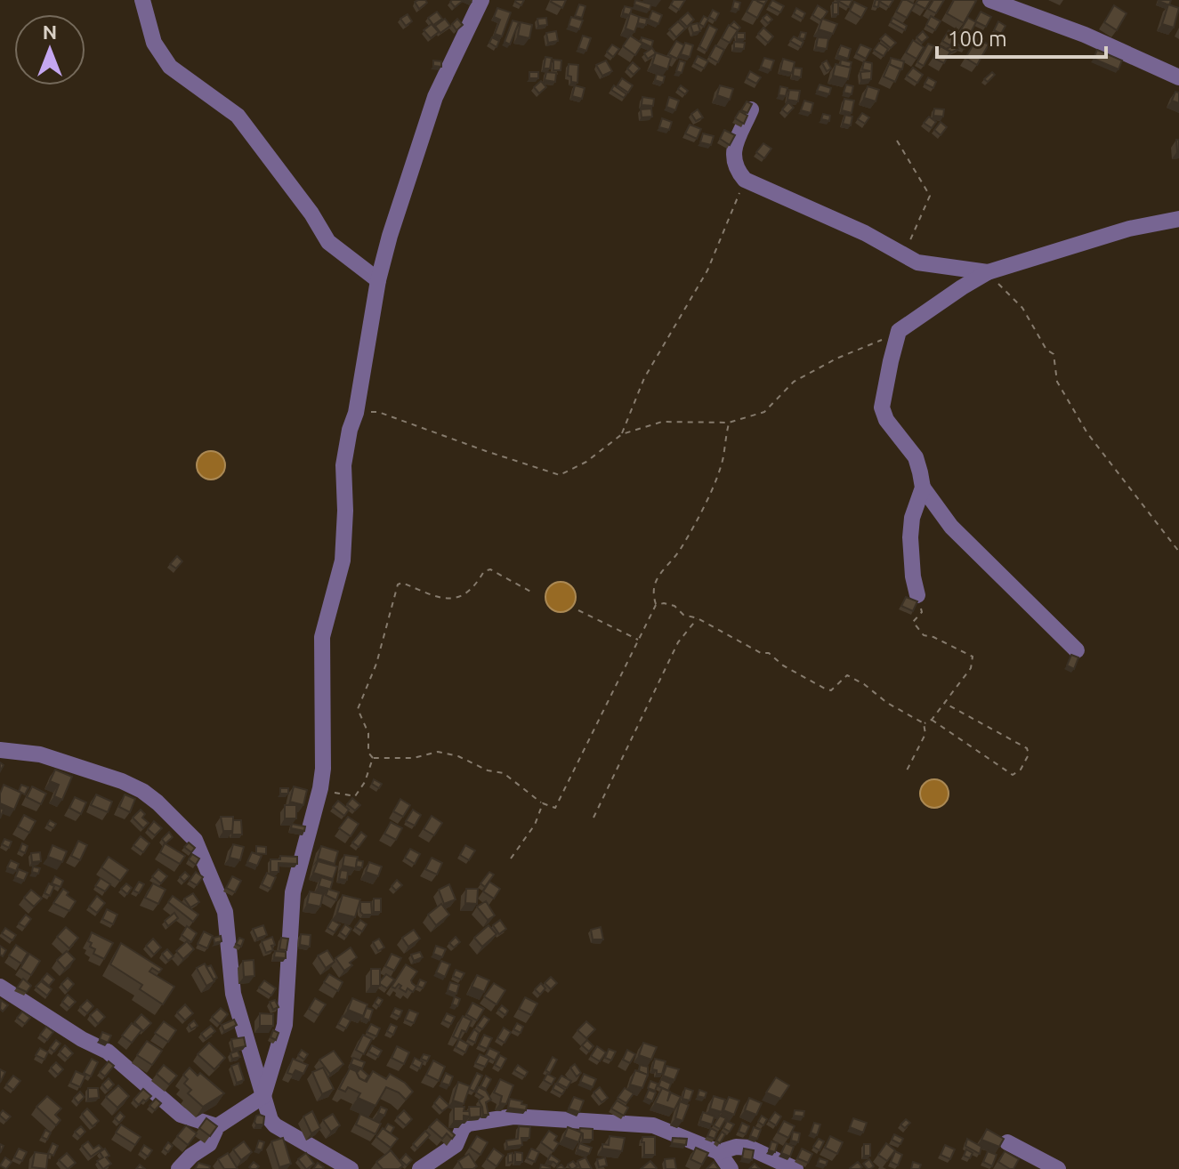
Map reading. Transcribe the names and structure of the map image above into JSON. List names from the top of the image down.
{
  "scale_bar": "100 m",
  "north": "top"
}
